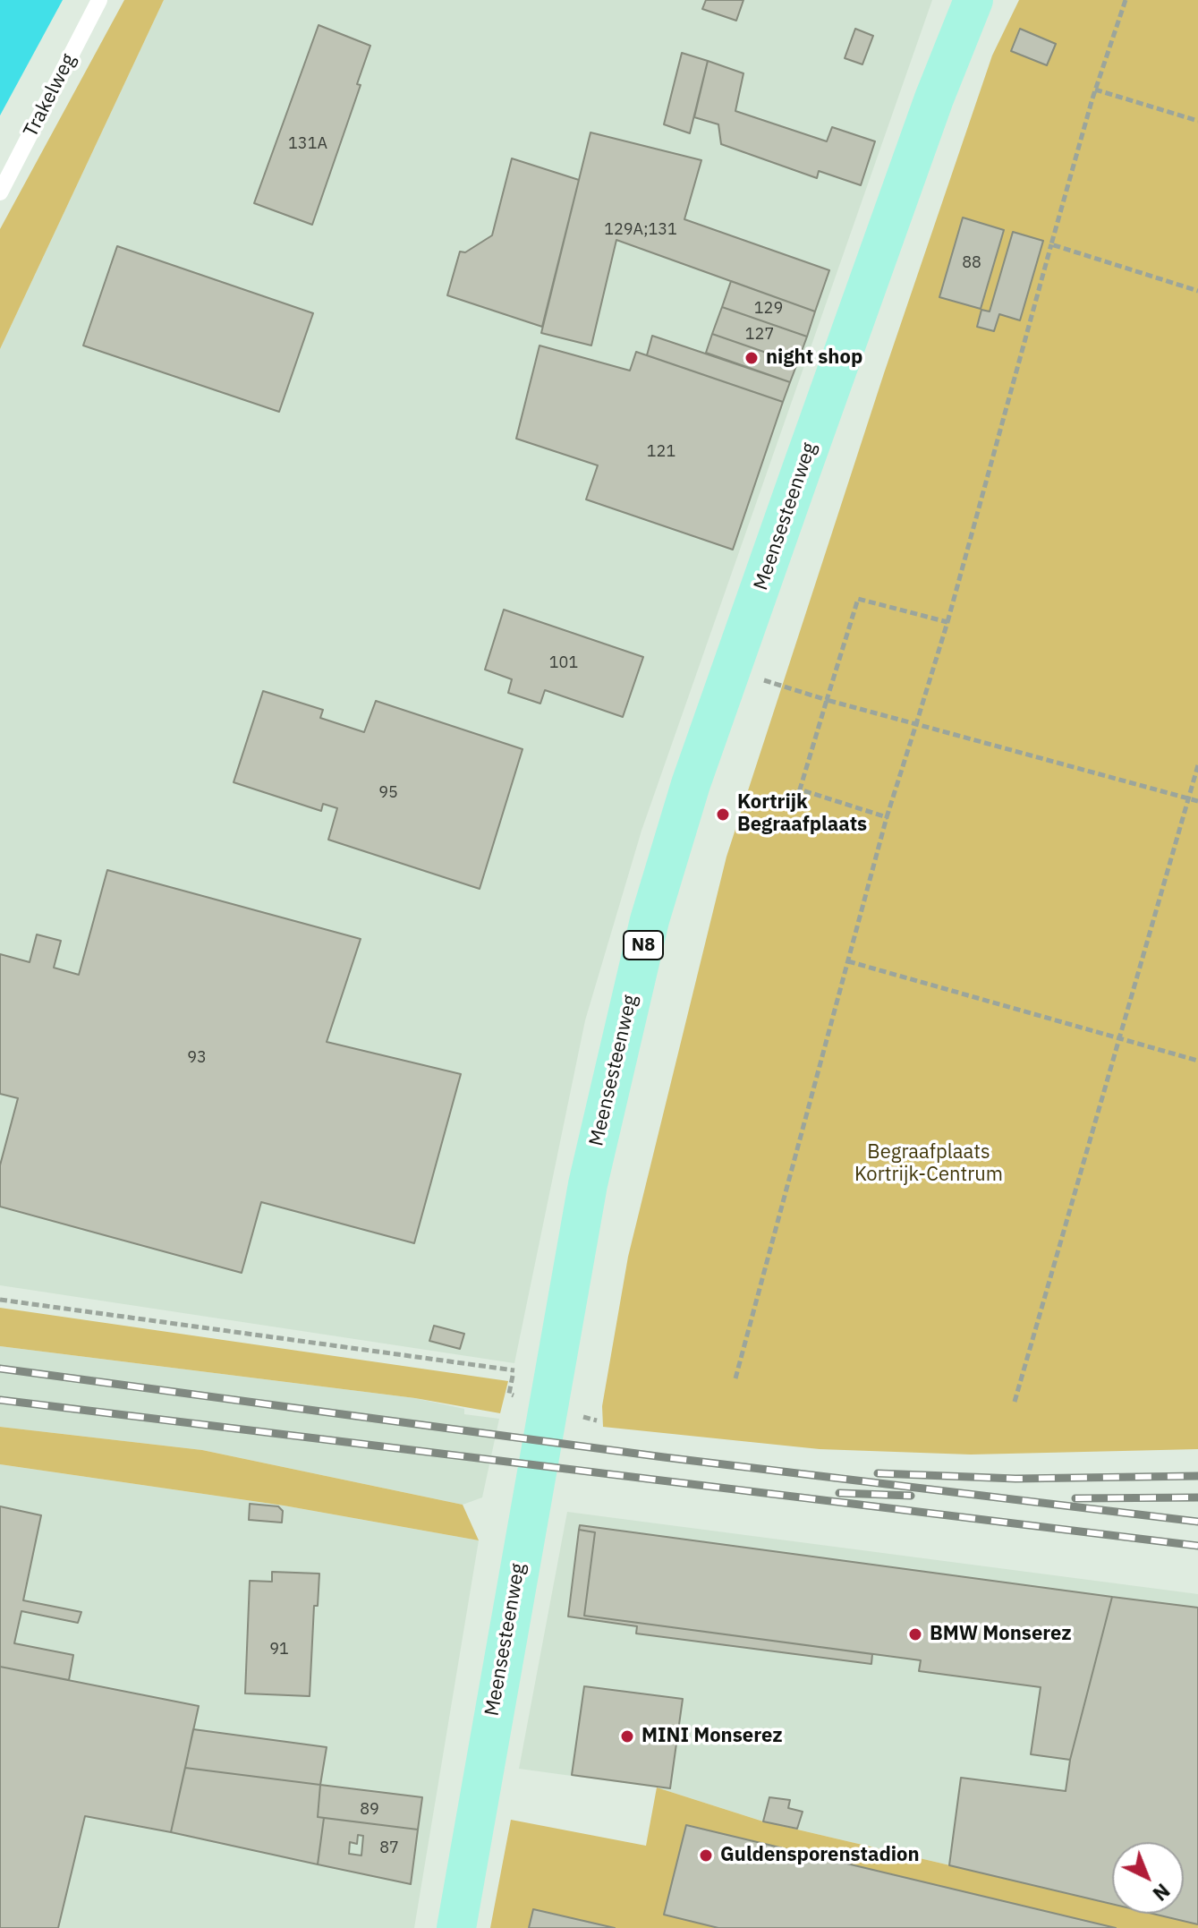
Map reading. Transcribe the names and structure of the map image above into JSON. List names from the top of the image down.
{
  "streets": {
    "main road": ["Meensesteenweg", "N8"],
    "lane": ["Trakelweg"]
  },
  "parks": ["Begraafplaats Kortrijk-Centrum"],
  "places": [
    "night shop",
    "Kortrijk Begraafplaats",
    "BMW Monserez",
    "MINI Monserez",
    "Guldensporenstadion"
  ],
  "house_numbers": [
    "131A",
    "129A;131",
    "88",
    "129",
    "127",
    "121",
    "101",
    "95",
    "93",
    "91",
    "89",
    "87"
  ],
  "north": "bottom right"
}
